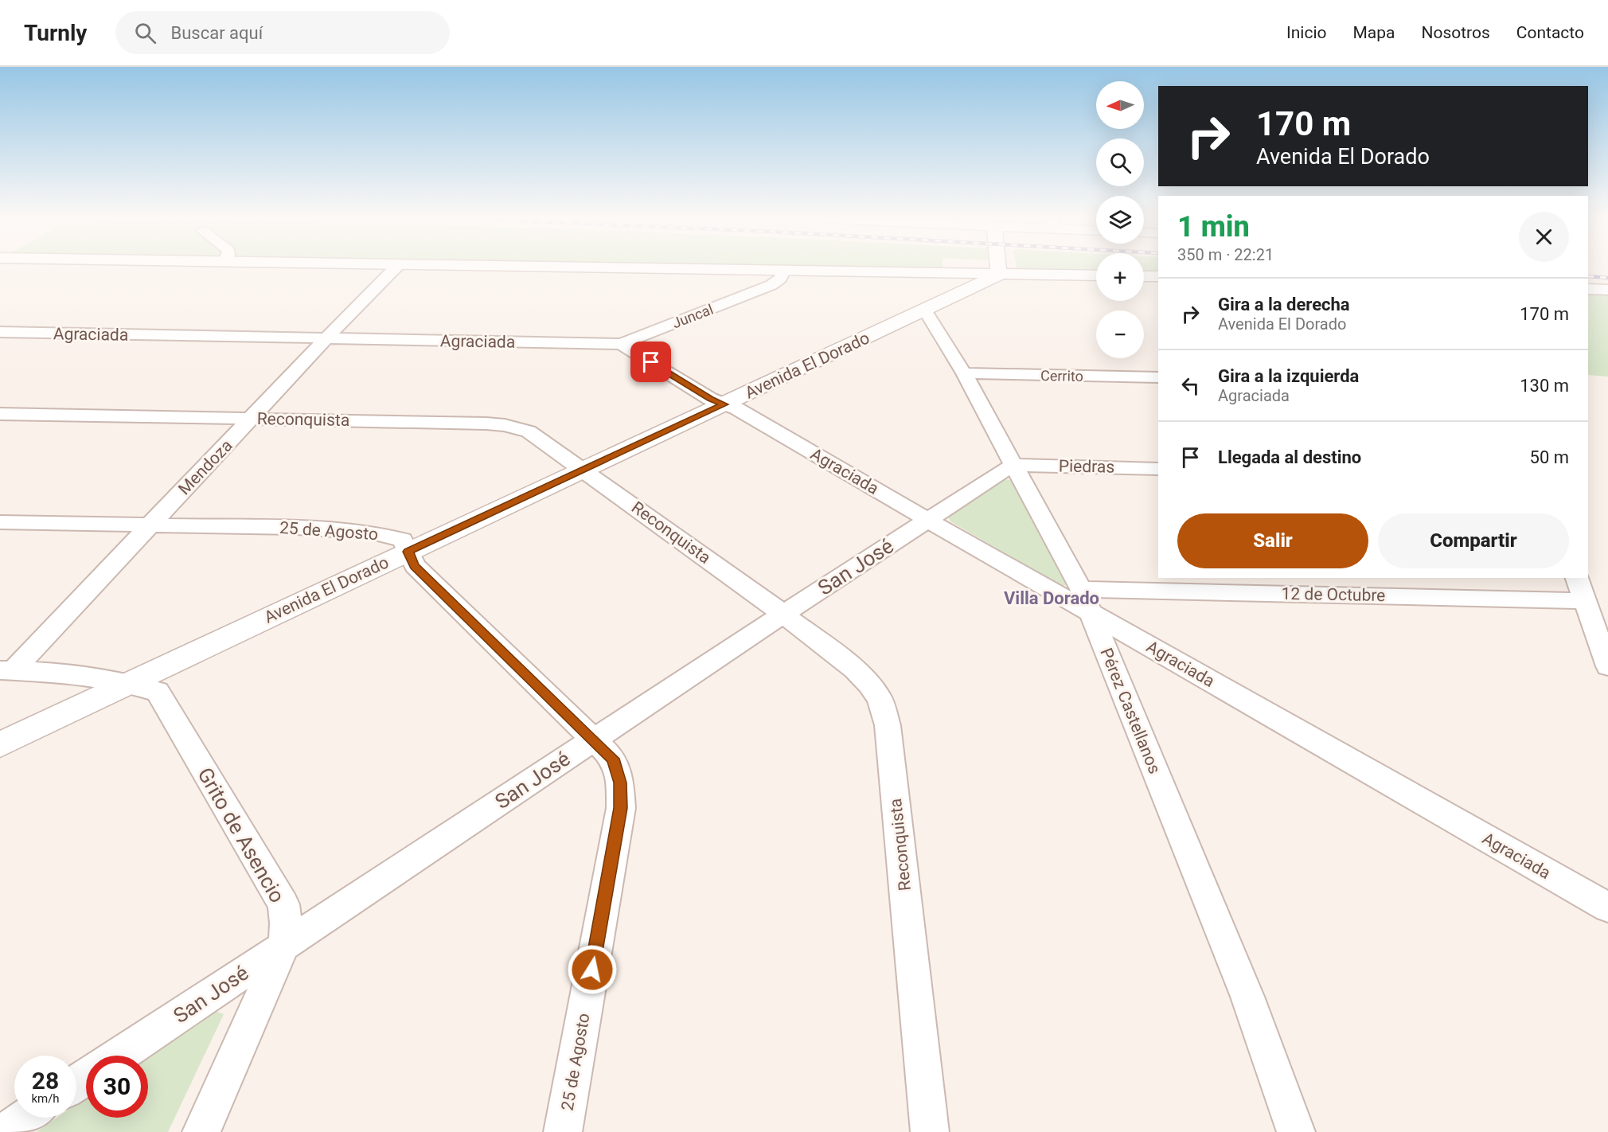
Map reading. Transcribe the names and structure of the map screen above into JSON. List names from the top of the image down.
{
  "streets": {
    "street": [
      "Juncal",
      "Agraciada",
      "Avenida El Dorado",
      "Cerrito",
      "Reconquista",
      "Piedras",
      "Mendoza",
      "25 de Agosto",
      "San José",
      "12 de Octubre",
      "Pérez Castellanos",
      "Grito de Asencio"
    ]
  },
  "crossings": [
    ["Juncal", "Agraciada"],
    ["Agraciada", "Avenida El Dorado"],
    ["Agraciada", "Mendoza"],
    ["Agraciada", "San José"],
    ["Agraciada", "Pérez Castellanos"],
    ["Avenida El Dorado", "Reconquista"],
    ["Avenida El Dorado", "25 de Agosto"],
    ["Avenida El Dorado", "Pérez Castellanos"],
    ["Avenida El Dorado", "Grito de Asencio"],
    ["Cerrito", "Pérez Castellanos"],
    ["Reconquista", "Mendoza"],
    ["Reconquista", "San José"],
    ["Piedras", "San José"],
    ["Piedras", "Pérez Castellanos"],
    ["Mendoza", "25 de Agosto"],
    ["Mendoza", "Grito de Asencio"],
    ["25 de Agosto", "San José"],
    ["San José", "Pérez Castellanos"],
    ["San José", "Grito de Asencio"],
    ["12 de Octubre", "Pérez Castellanos"]
  ],
  "districts": ["Villa Dorado"],
  "north": "left",
  "page": {
    "header": "Turnly",
    "search": "Buscar aquí",
    "nav": [
      "Inicio",
      "Mapa",
      "Nosotros",
      "Contacto"
    ],
    "map_buttons": ["+", "−"],
    "turn": ["170 m", "Avenida El Dorado"],
    "heading": ["1 min", "350 m · 22:21"],
    "list": [
      {
        "name": "Gira a la derecha",
        "note": "Avenida El Dorado",
        "value": "170 m"
      },
      {
        "name": "Gira a la izquierda",
        "note": "Agraciada",
        "value": "130 m"
      },
      {
        "name": "Llegada al destino",
        "value": "50 m"
      }
    ],
    "buttons": ["Salir", "Compartir"],
    "speed": "28 km/h",
    "limit": "30"
  }
}
